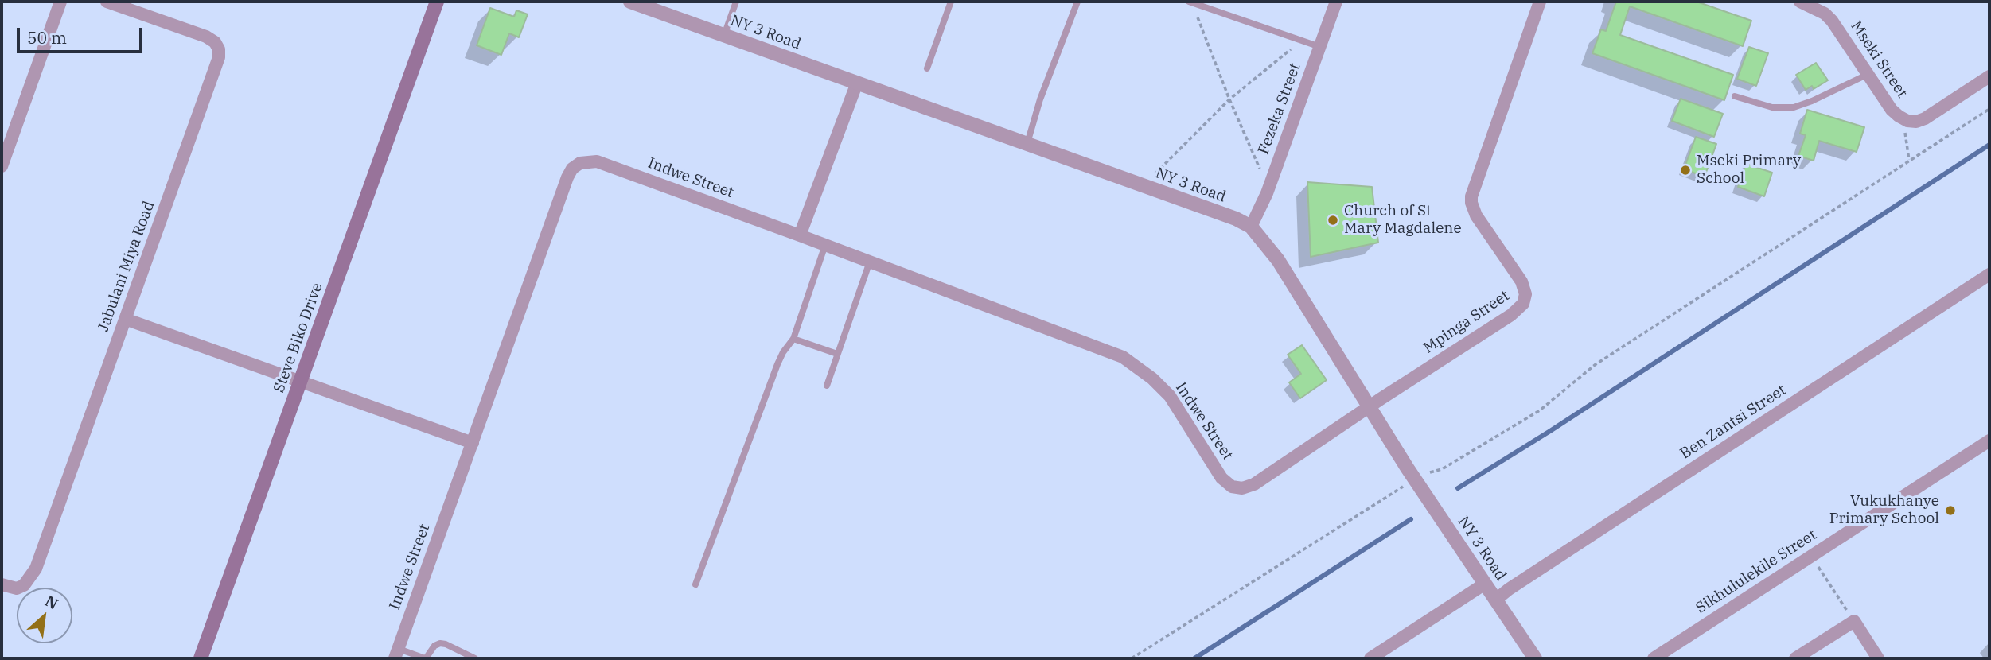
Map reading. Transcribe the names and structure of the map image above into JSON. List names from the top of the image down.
{
  "streets": {
    "main road": ["Steve Biko Drive"],
    "street": [
      "NY 3 Road",
      "Mseki Street",
      "Fezeka Street",
      "Indwe Street",
      "Jabulani Miya Road",
      "Mpinga Street",
      "Ben Zantsi Street",
      "Sikhululekile Street"
    ]
  },
  "crossings": [
    ["NY 3 Road", "Fezeka Street"],
    ["NY 3 Road", "Mpinga Street"],
    ["NY 3 Road", "Ben Zantsi Street"],
    ["Indwe Street", "Mpinga Street"]
  ],
  "places": ["Mseki Primary School", "Church of St Mary Magdalene", "Vukukhanye Primary School"],
  "scale_bar": "50 m",
  "north": "top right"
}
